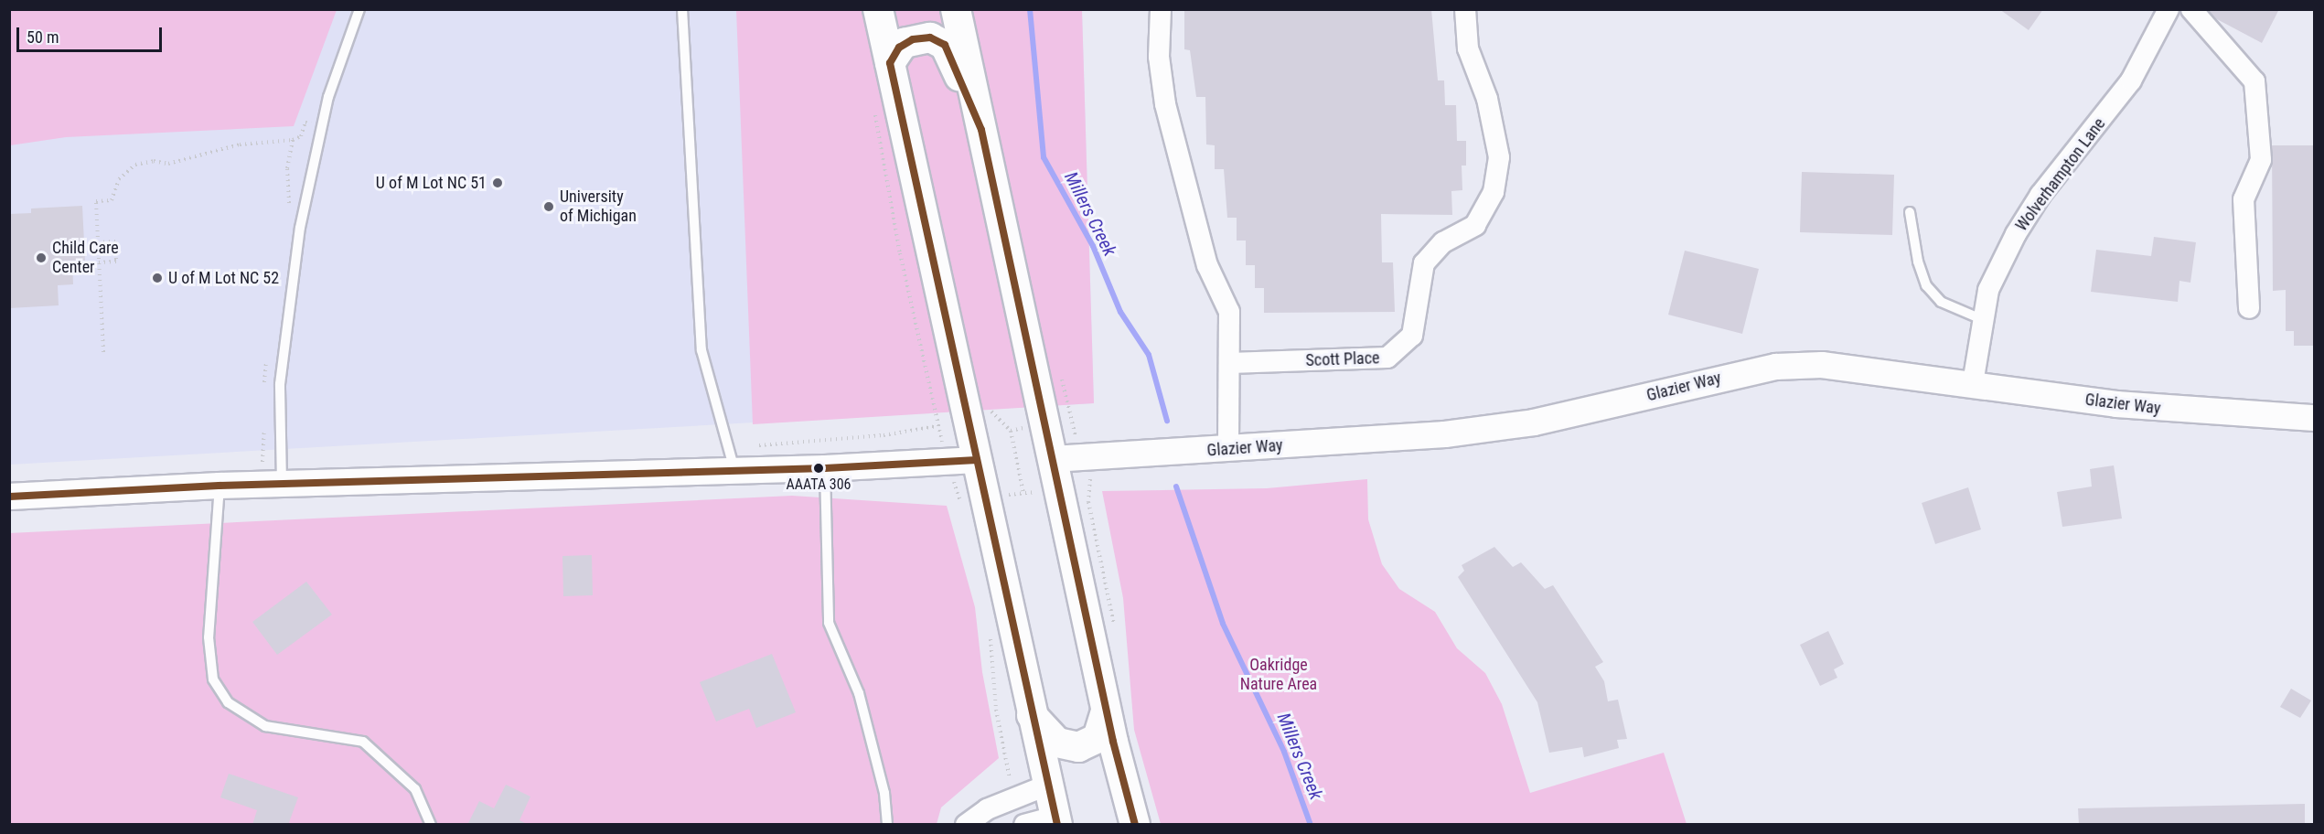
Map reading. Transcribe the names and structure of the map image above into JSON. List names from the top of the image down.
{
  "streets": {
    "street": ["Wolverhampton Lane", "Scott Place", "Glazier Way"]
  },
  "crossings": [
    ["Wolverhampton Lane", "Glazier Way"]
  ],
  "water": ["Millers Creek"],
  "parks": ["Oakridge Nature Area"],
  "places": [
    "U of M Lot NC 51",
    "University of Michigan",
    "Child Care Center",
    "U of M Lot NC 52",
    "AAATA 306"
  ],
  "scale_bar": "50 m"
}
